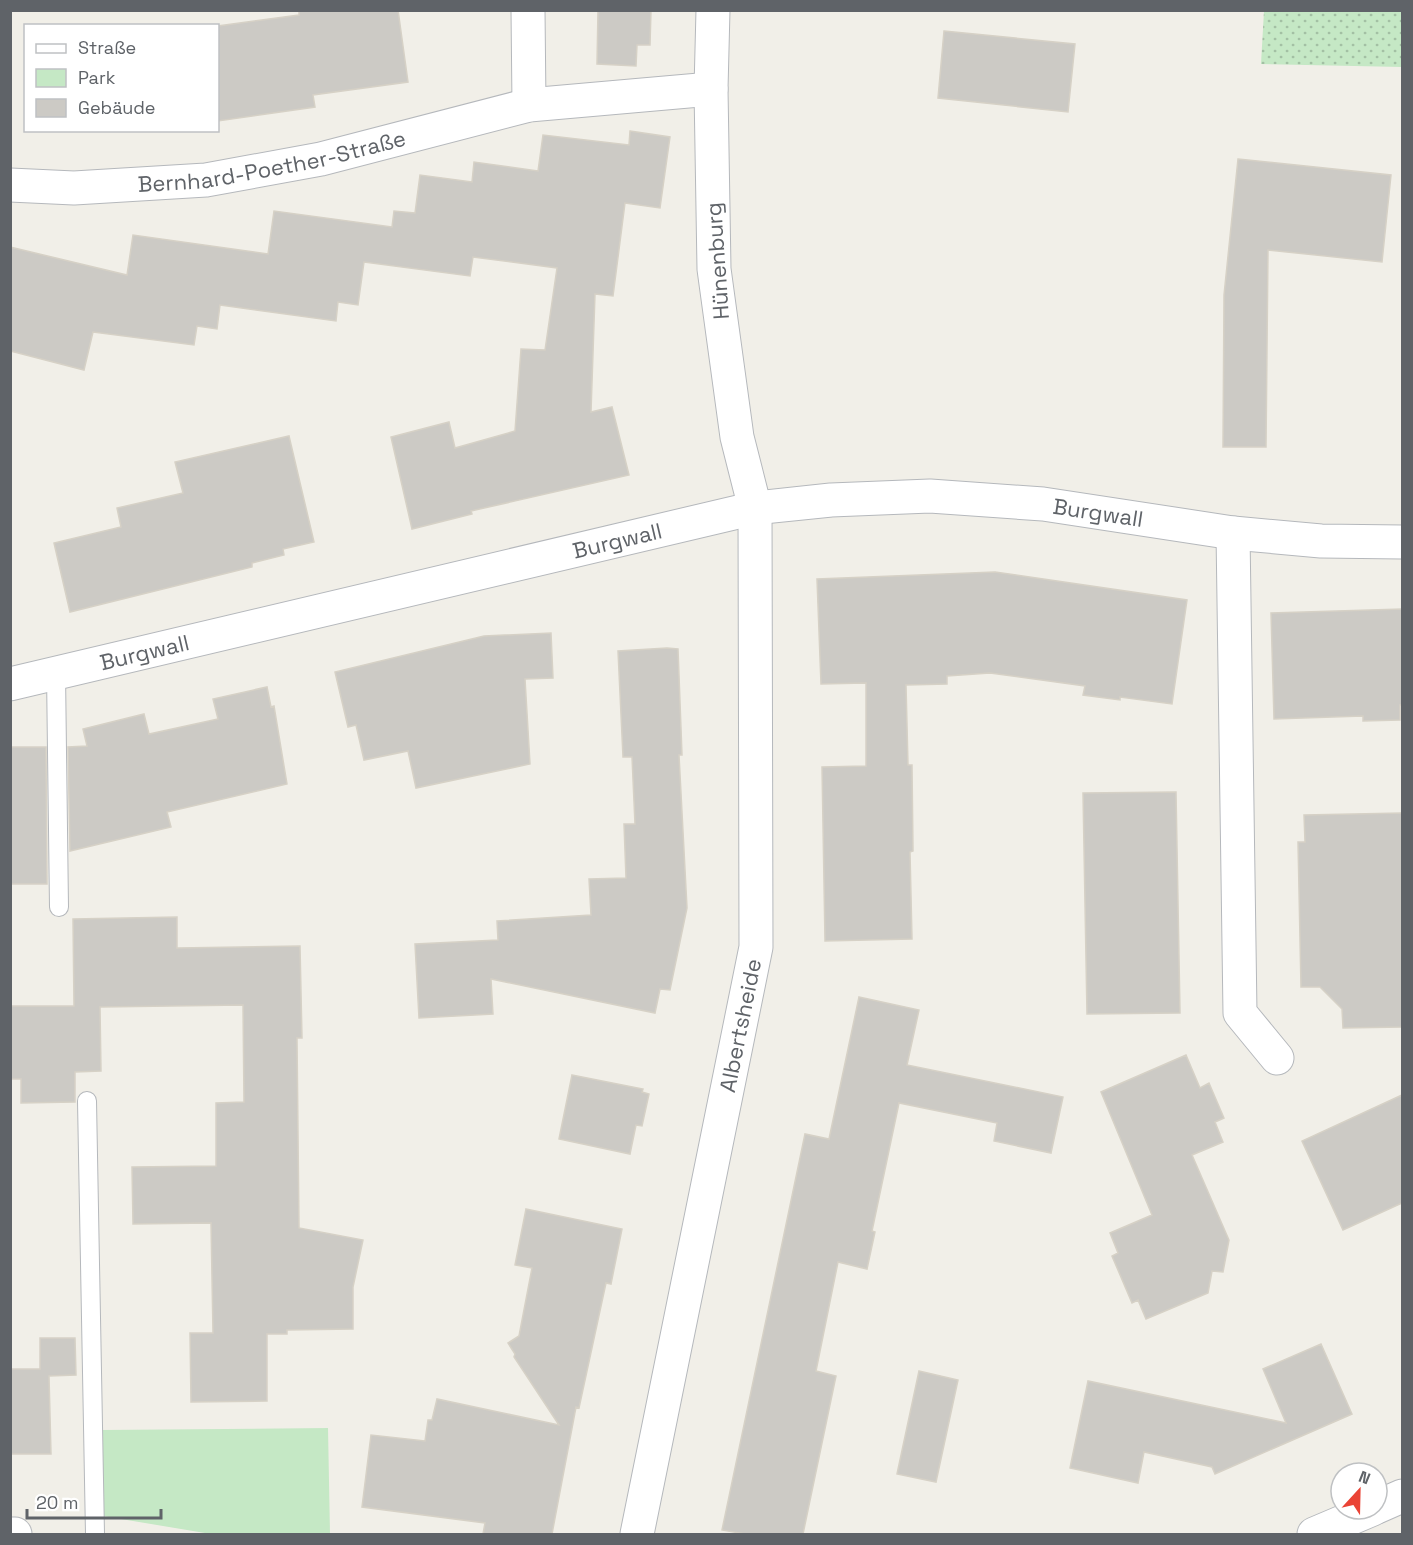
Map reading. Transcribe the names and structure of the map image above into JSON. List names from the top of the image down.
{
  "streets": {
    "street": [
      "Bernhard-Poether-Straße",
      "Hünenburg",
      "Burgwall",
      "Albertsheide"
    ]
  },
  "crossings": [
    ["Bernhard-Poether-Straße", "Hünenburg"],
    ["Hünenburg", "Burgwall"],
    ["Hünenburg", "Albertsheide"],
    ["Burgwall", "Albertsheide"]
  ],
  "legend": ["Straße", "Park", "Gebäude"],
  "scale_bar": "20 m",
  "north": "top"
}
